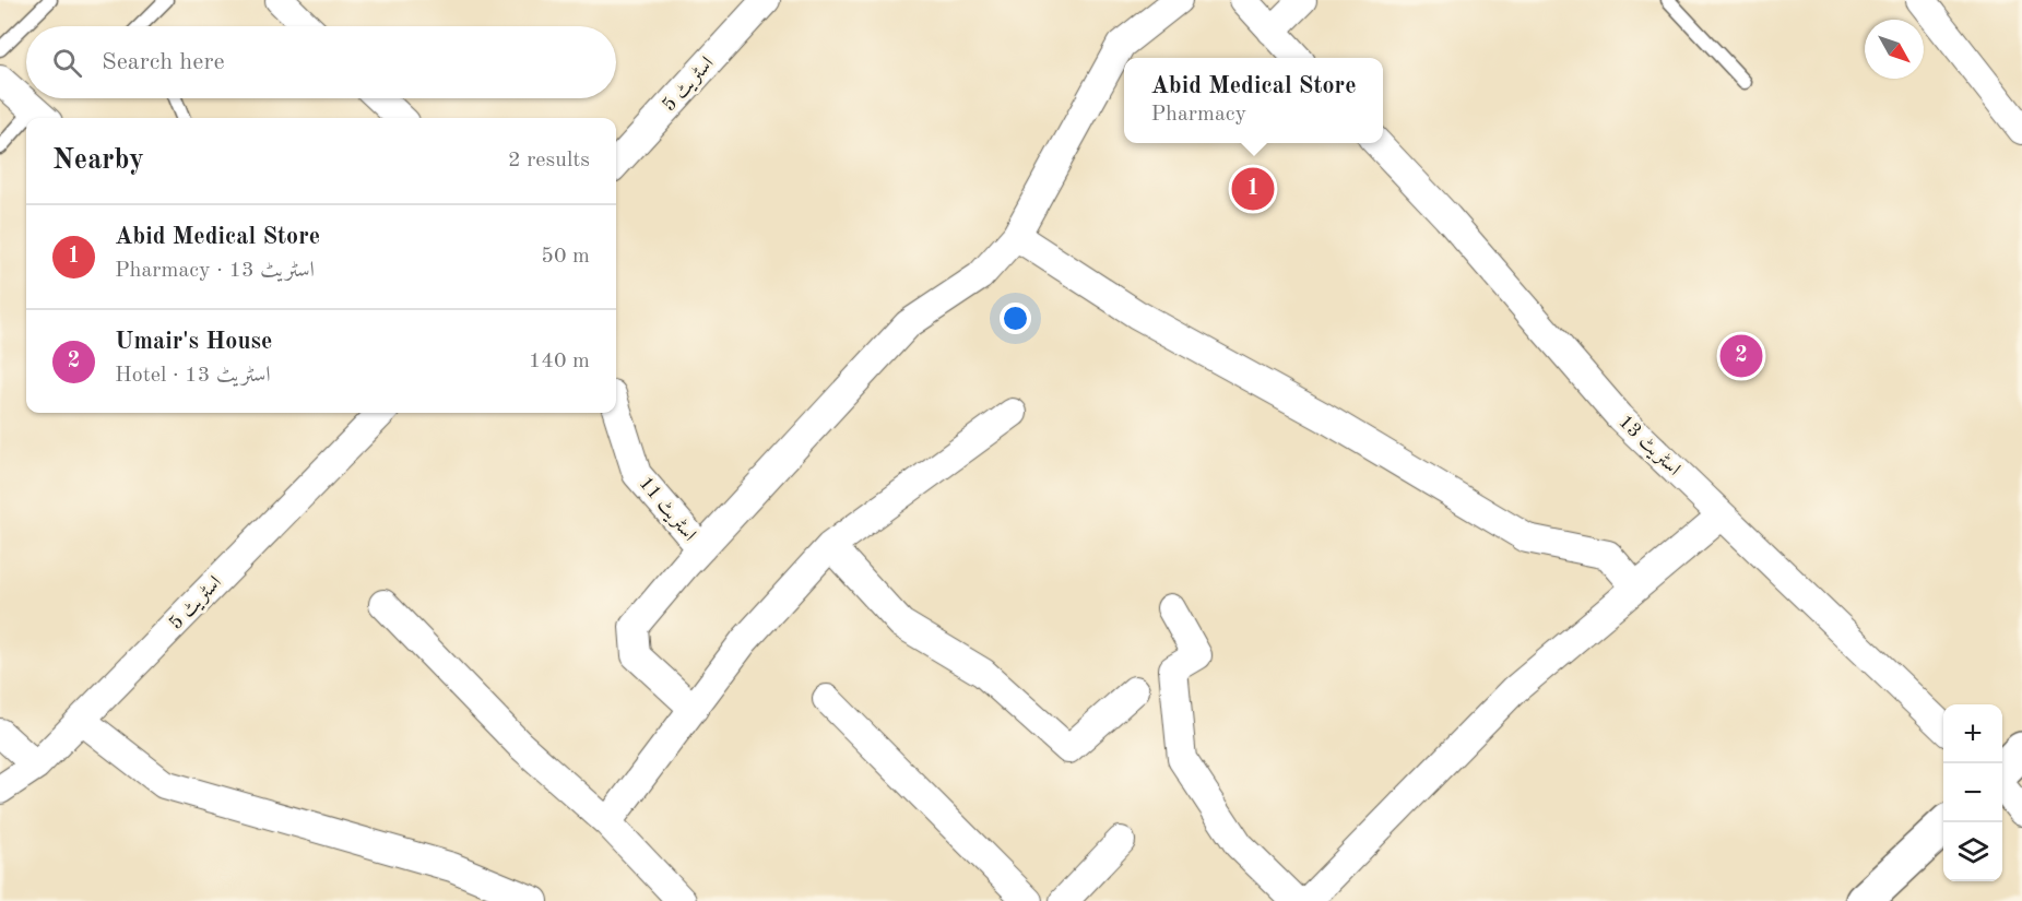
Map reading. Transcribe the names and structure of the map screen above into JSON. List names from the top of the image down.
{
  "streets": {
    "street": ["اسٹریٹ 5", "اسٹریٹ 13", "اسٹریٹ 11"]
  },
  "north": "bottom right",
  "page": {
    "search": "Search here",
    "popup": ["Abid Medical Store", "Pharmacy"],
    "heading": ["Nearby", "2 results"],
    "pins": ["1", "2"],
    "list": [
      {
        "mark": "1",
        "name": "Abid Medical Store",
        "note": "Pharmacy · اسٹریٹ 13",
        "value": "50 m"
      },
      {
        "mark": "2",
        "name": "Umair's House",
        "note": "Hotel · اسٹریٹ 13",
        "value": "140 m"
      }
    ],
    "map_buttons": ["+", "−"]
  }
}
